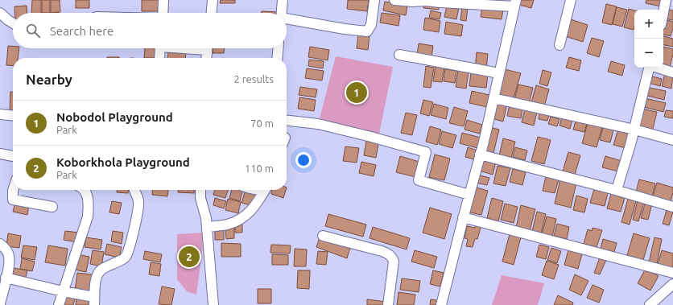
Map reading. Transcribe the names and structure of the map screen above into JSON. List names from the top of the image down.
{
  "page": {
    "map_buttons": ["+", "−"],
    "search": "Search here",
    "heading": ["Nearby", "2 results"],
    "pins": ["1", "2"],
    "list": [
      {
        "mark": "1",
        "name": "Nobodol Playground",
        "note": "Park",
        "value": "70 m"
      },
      {
        "mark": "2",
        "name": "Koborkhola Playground",
        "note": "Park",
        "value": "110 m"
      }
    ]
  }
}
